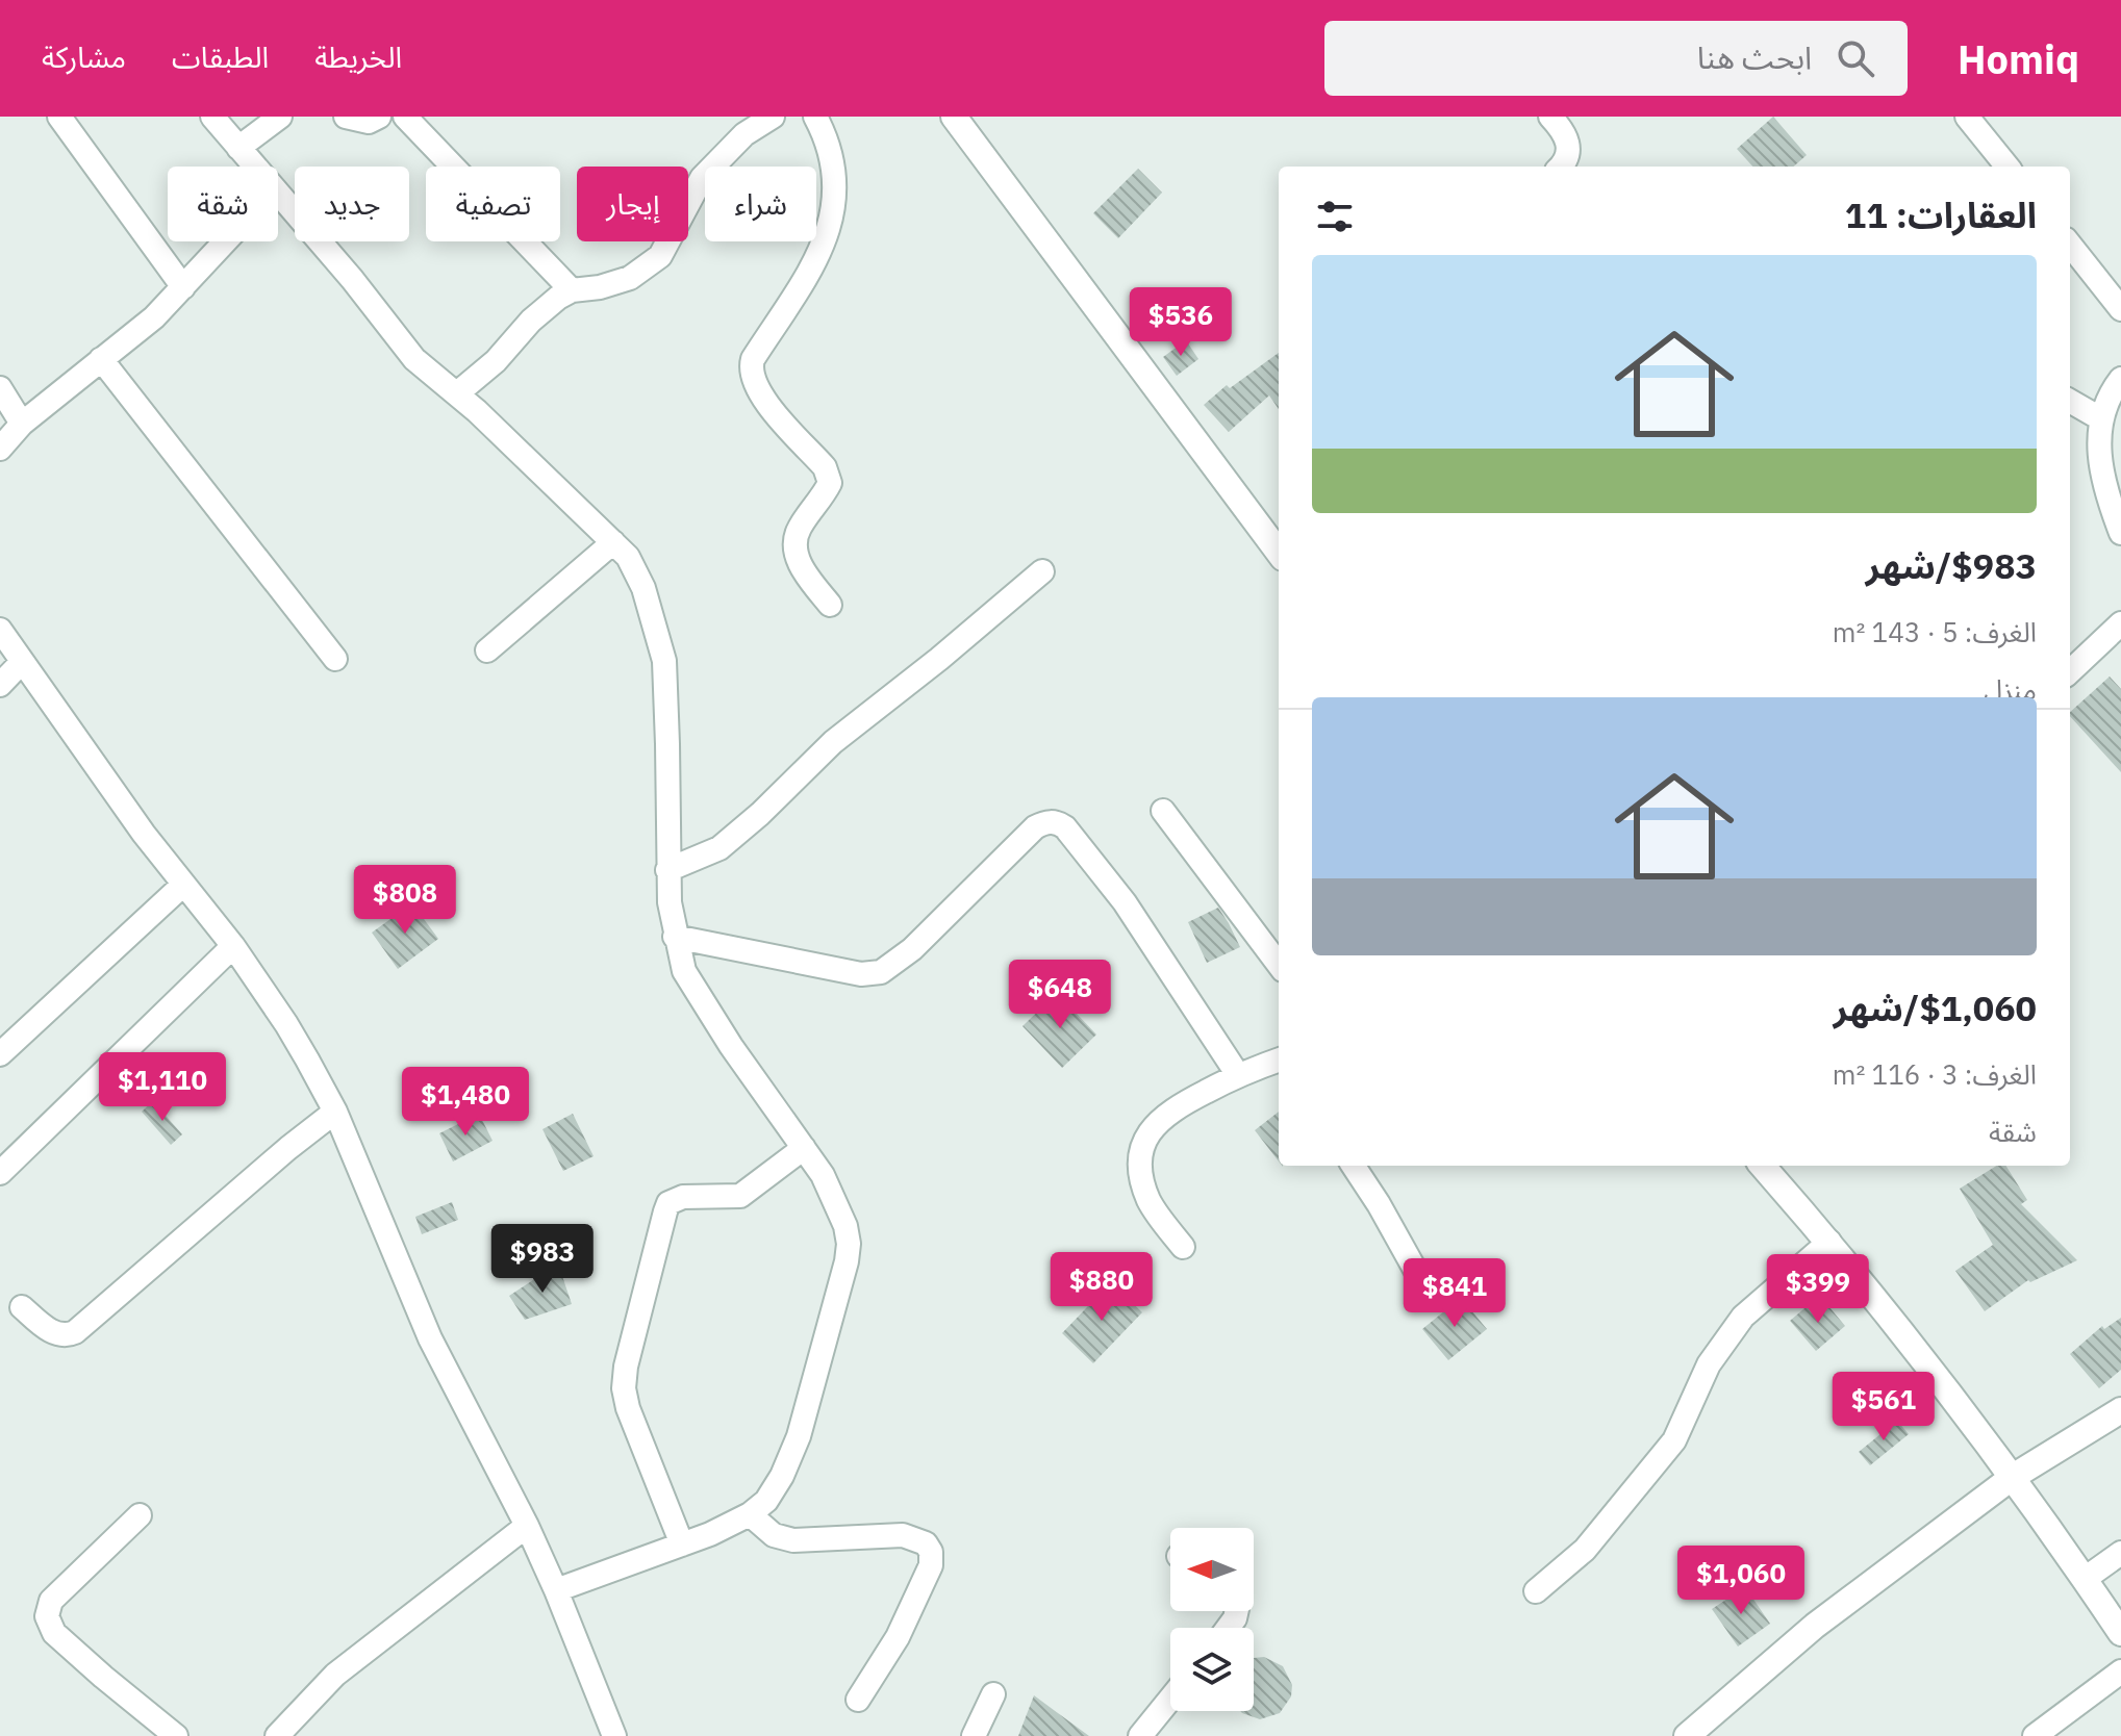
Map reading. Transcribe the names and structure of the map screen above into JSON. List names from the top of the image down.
{
  "north": "left",
  "page": {
    "header": "Homiq",
    "search": "ابحث هنا",
    "nav": ["الخريطة", "الطبقات", "مشاركة"],
    "chip": [
      "شراء",
      "إيجار",
      "تصفية",
      "جديد",
      "شقة"
    ],
    "heading": "العقارات: 11",
    "list": [
      {
        "name": "$983/شهر",
        "note": "الغرف: 5 · 143 m² · منزل"
      },
      {
        "name": "$1,060/شهر",
        "note": "الغرف: 3 · 116 m² · شقة"
      }
    ],
    "price": [
      "$536",
      "$808",
      "$648",
      "$1,110",
      "$1,480",
      "$983",
      "$880",
      "$399",
      "$841",
      "$561",
      "$1,060"
    ]
  }
}
